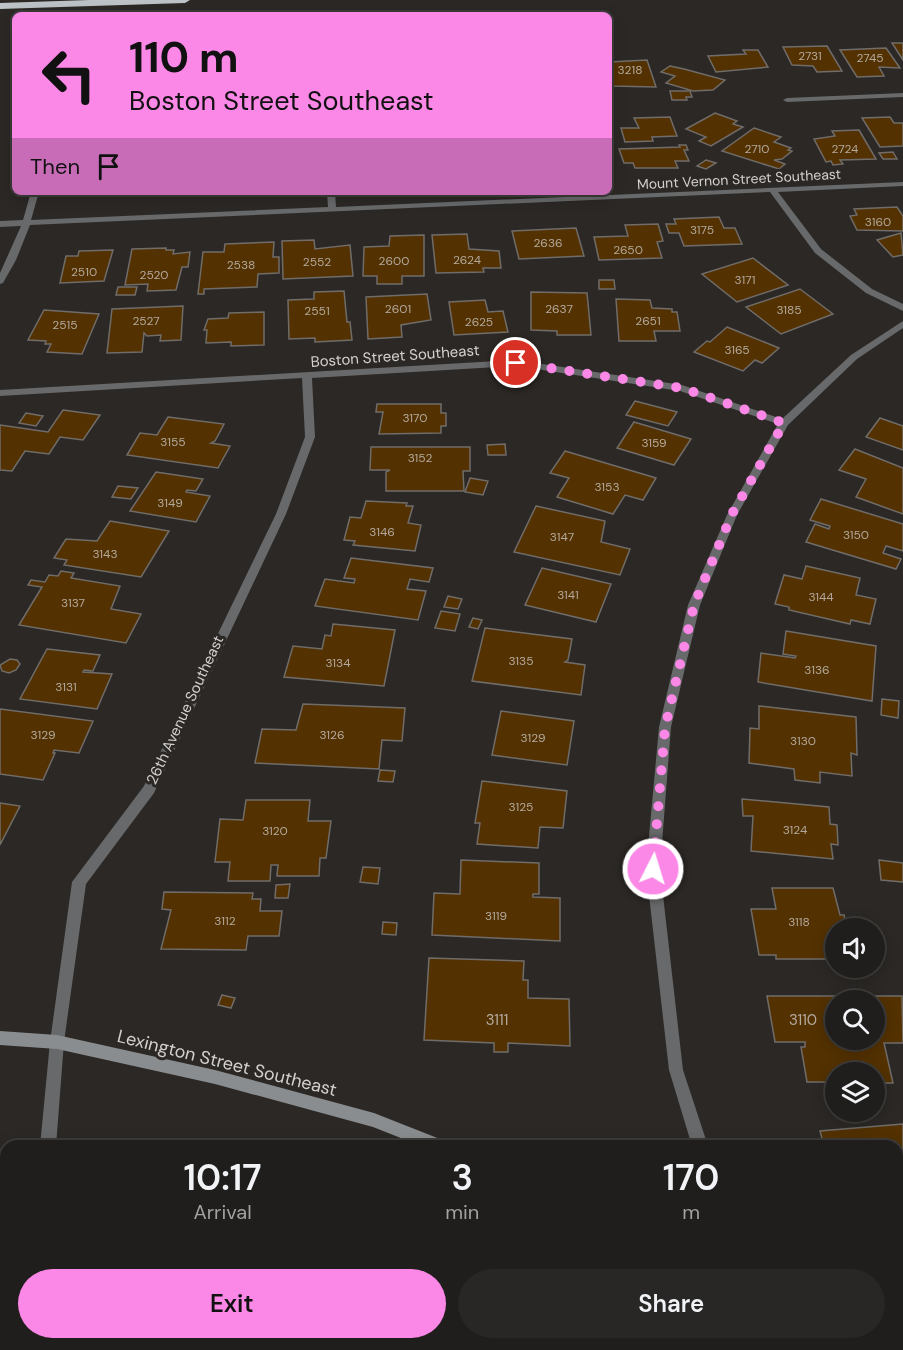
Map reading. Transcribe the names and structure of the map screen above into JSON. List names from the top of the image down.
{
  "streets": {
    "street": [
      "Mount Vernon Street Southeast",
      "Boston Street Southeast",
      "26th Avenue Southeast",
      "Lexington Street Southeast"
    ]
  },
  "crossings": [
    ["Boston Street Southeast", "26th Avenue Southeast"],
    ["26th Avenue Southeast", "Lexington Street Southeast"]
  ],
  "house_numbers": [
    "2731",
    "2745",
    "3218",
    "2710",
    "2724",
    "3160",
    "3175",
    "2636",
    "2650",
    "2624",
    "2600",
    "2552",
    "2538",
    "2510",
    "2520",
    "3171",
    "2601",
    "2637",
    "3185",
    "2551",
    "2527",
    "2651",
    "2625",
    "2515",
    "3165",
    "3170",
    "3155",
    "3159",
    "3152",
    "3153",
    "3149",
    "3146",
    "3150",
    "3147",
    "3143",
    "3141",
    "3144",
    "3137",
    "3135",
    "3134",
    "3136",
    "3131",
    "3129",
    "3126",
    "3129",
    "3130",
    "3125",
    "3124",
    "3120",
    "3119",
    "3112",
    "3118",
    "3111",
    "3110"
  ],
  "page": {
    "turn": ["110 m", "Boston Street Southeast"],
    "then": "Then",
    "eta": [
      "10:17",
      "Arrival",
      "3",
      "min",
      "170",
      "m"
    ],
    "buttons": ["Exit", "Share"]
  }
}
